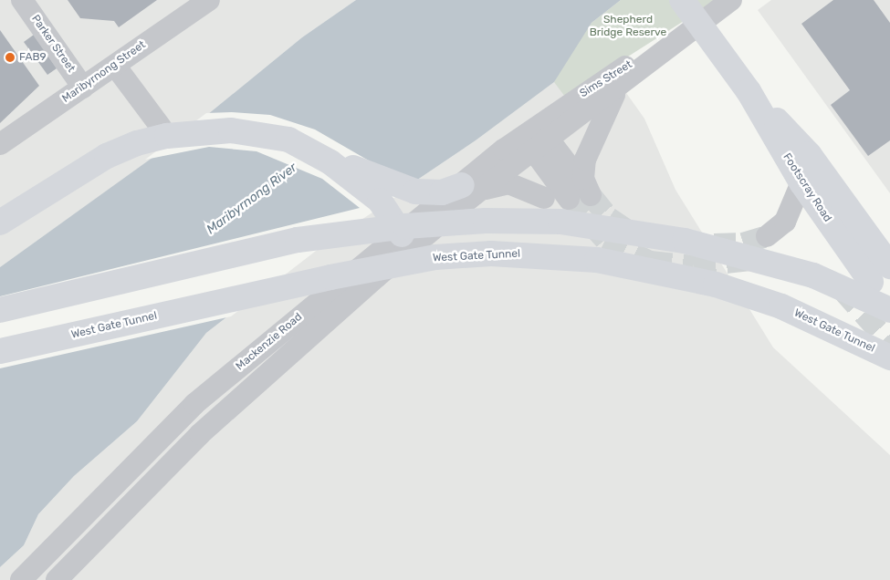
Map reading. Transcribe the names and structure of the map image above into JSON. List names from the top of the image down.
{
  "streets": {
    "main road": ["Footscray Road", "West Gate Tunnel"],
    "street": [
      "Parker Street",
      "Maribyrnong Street",
      "Sims Street",
      "Mackenzie Road"
    ]
  },
  "crossings": [
    ["Parker Street", "Maribyrnong Street"],
    ["Sims Street", "Mackenzie Road"]
  ],
  "water": ["Maribyrnong River"],
  "parks": ["Shepherd Bridge Reserve"],
  "places": ["FAB9"]
}
